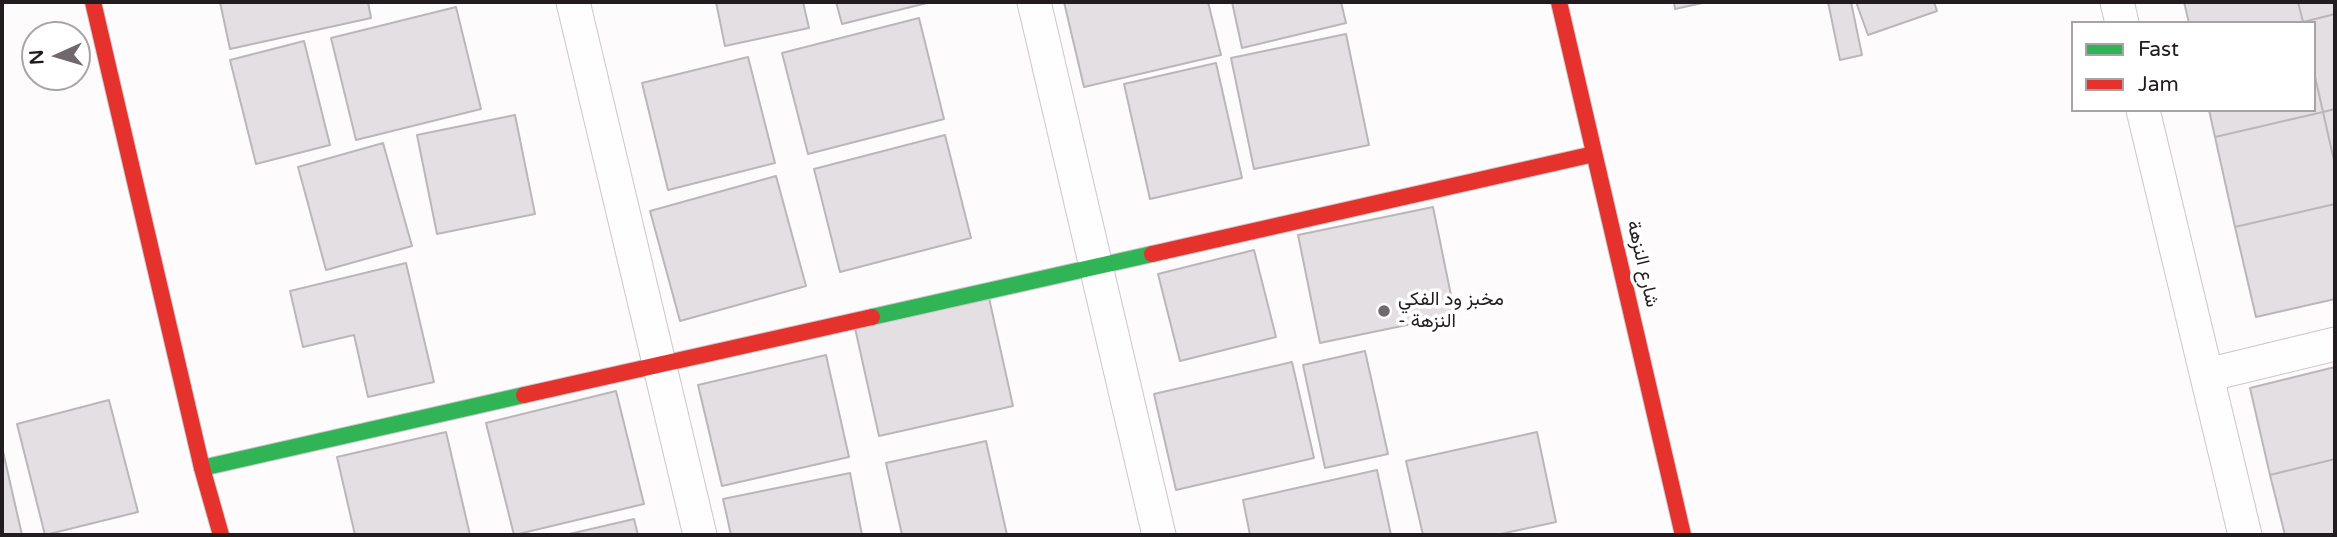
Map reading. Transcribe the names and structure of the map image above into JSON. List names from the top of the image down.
{
  "streets": {
    "street": ["شارع النزهة"]
  },
  "places": ["مخبز ود الفكي - النزهة"],
  "legend": ["Fast", "Jam"],
  "north": "left"
}
